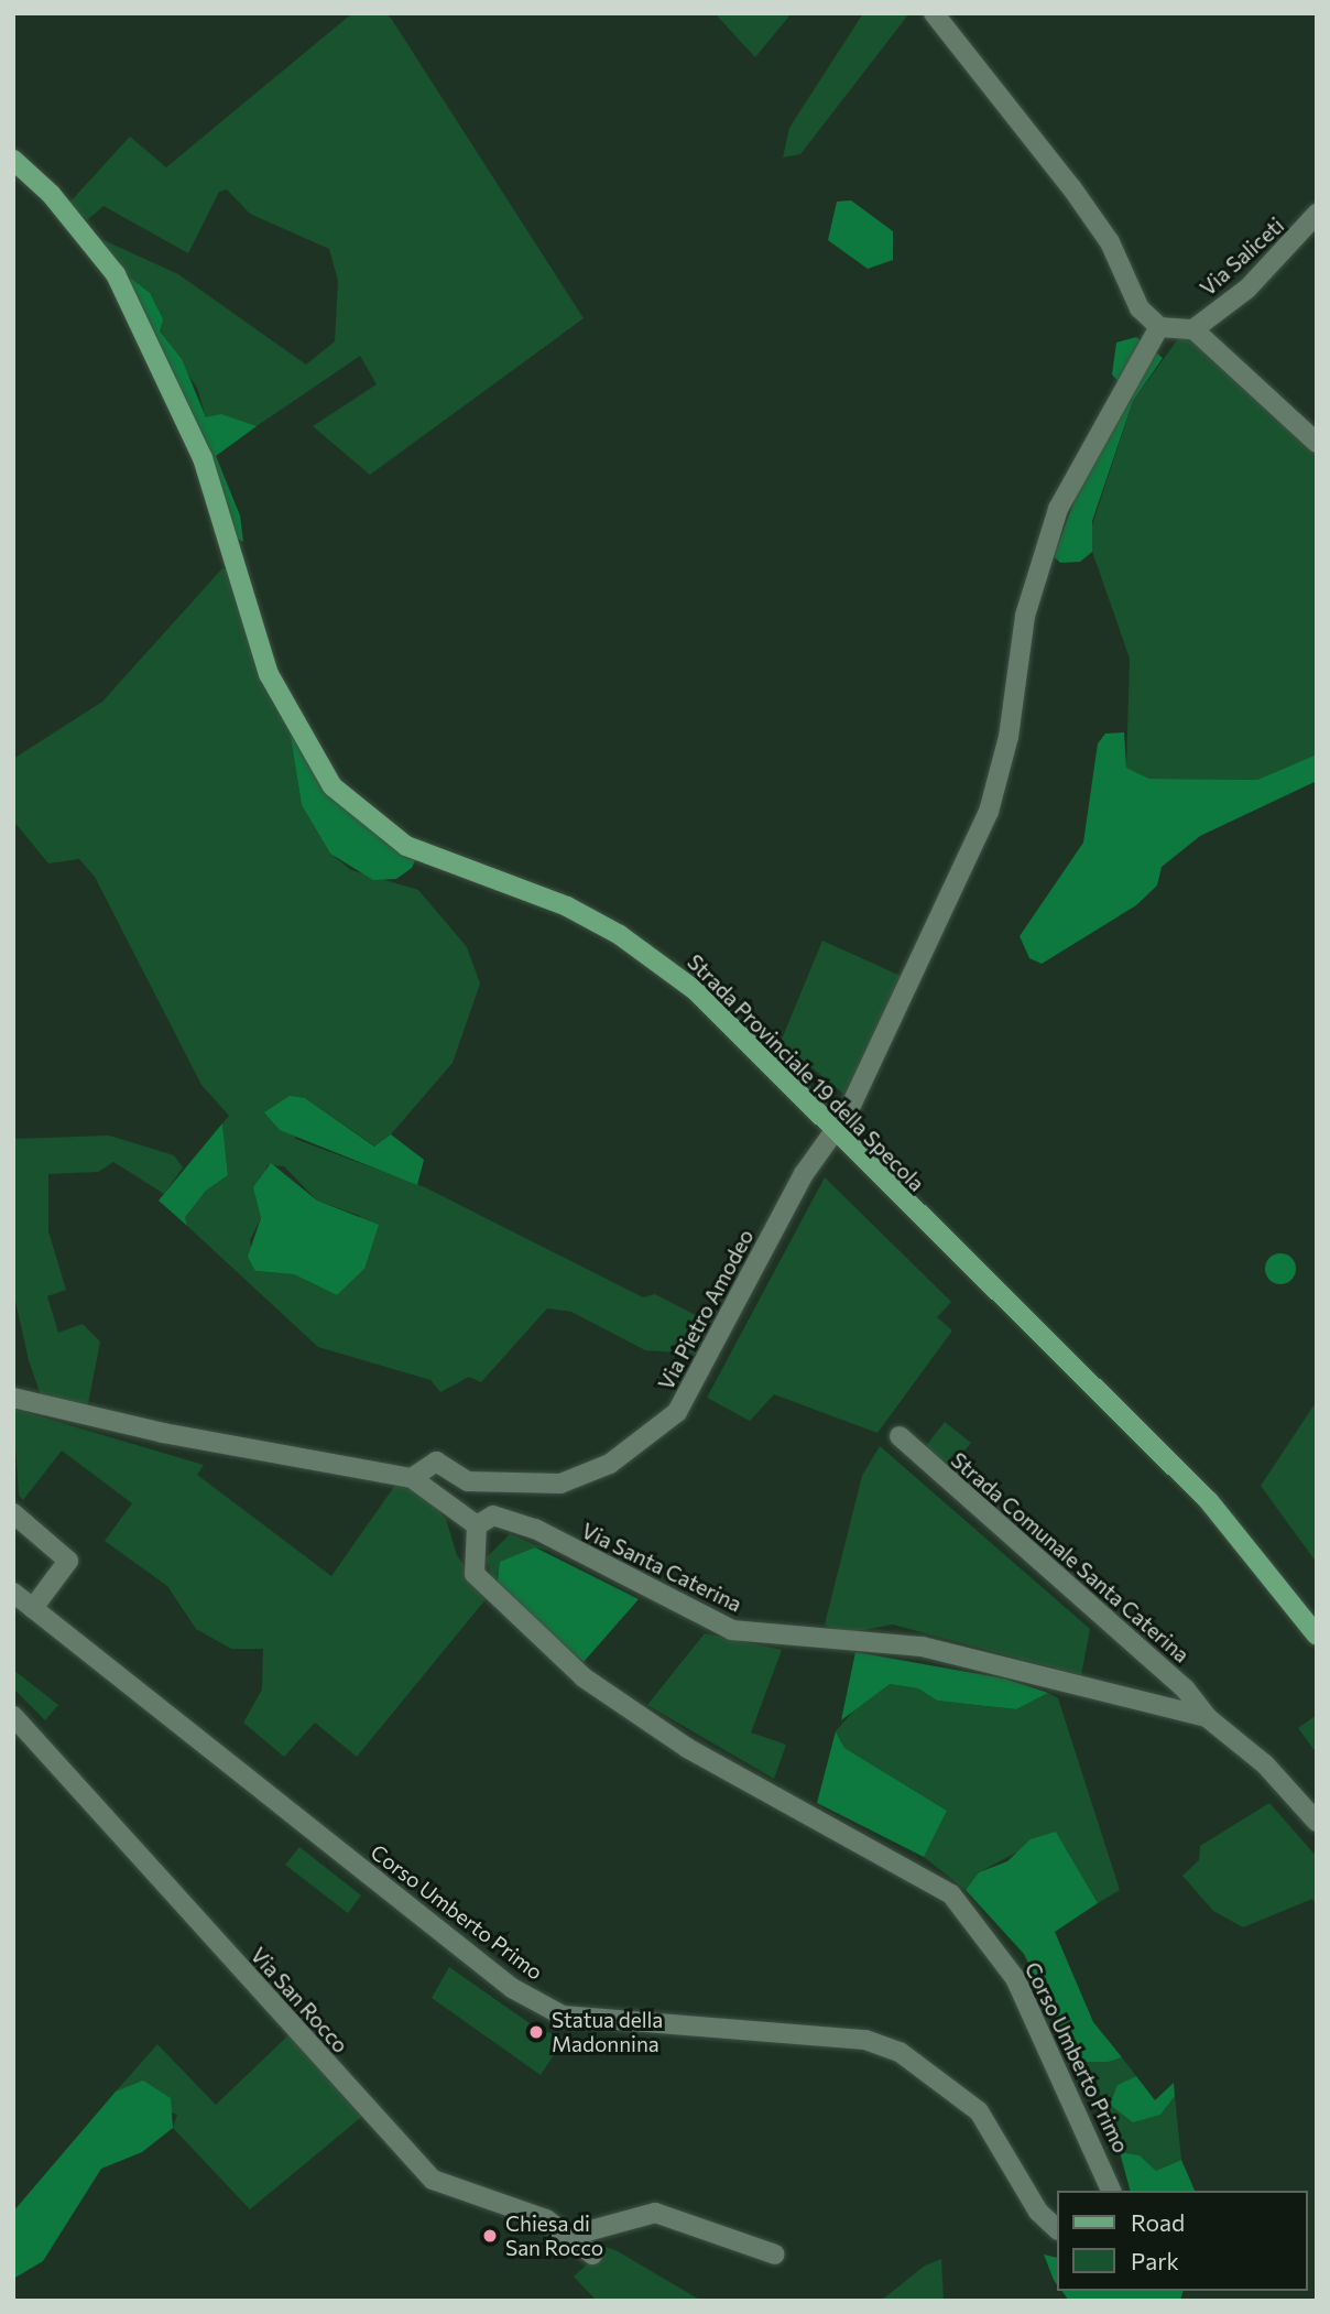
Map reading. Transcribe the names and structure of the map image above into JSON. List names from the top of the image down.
{
  "streets": {
    "main road": ["Strada Provinciale 19 della Specola"],
    "street": [
      "Via Saliceti",
      "Via Pietro Amodeo",
      "Strada Comunale Santa Caterina",
      "Via Santa Caterina",
      "Corso Umberto Primo",
      "Via San Rocco"
    ]
  },
  "crossings": [
    ["Strada Provinciale 19 della Specola", "Via Pietro Amodeo"],
    ["Strada Comunale Santa Caterina", "Via Santa Caterina"],
    ["Via Santa Caterina", "Corso Umberto Primo"]
  ],
  "places": ["Statua della Madonnina", "Chiesa di San Rocco"],
  "legend": ["Road", "Park"]
}
